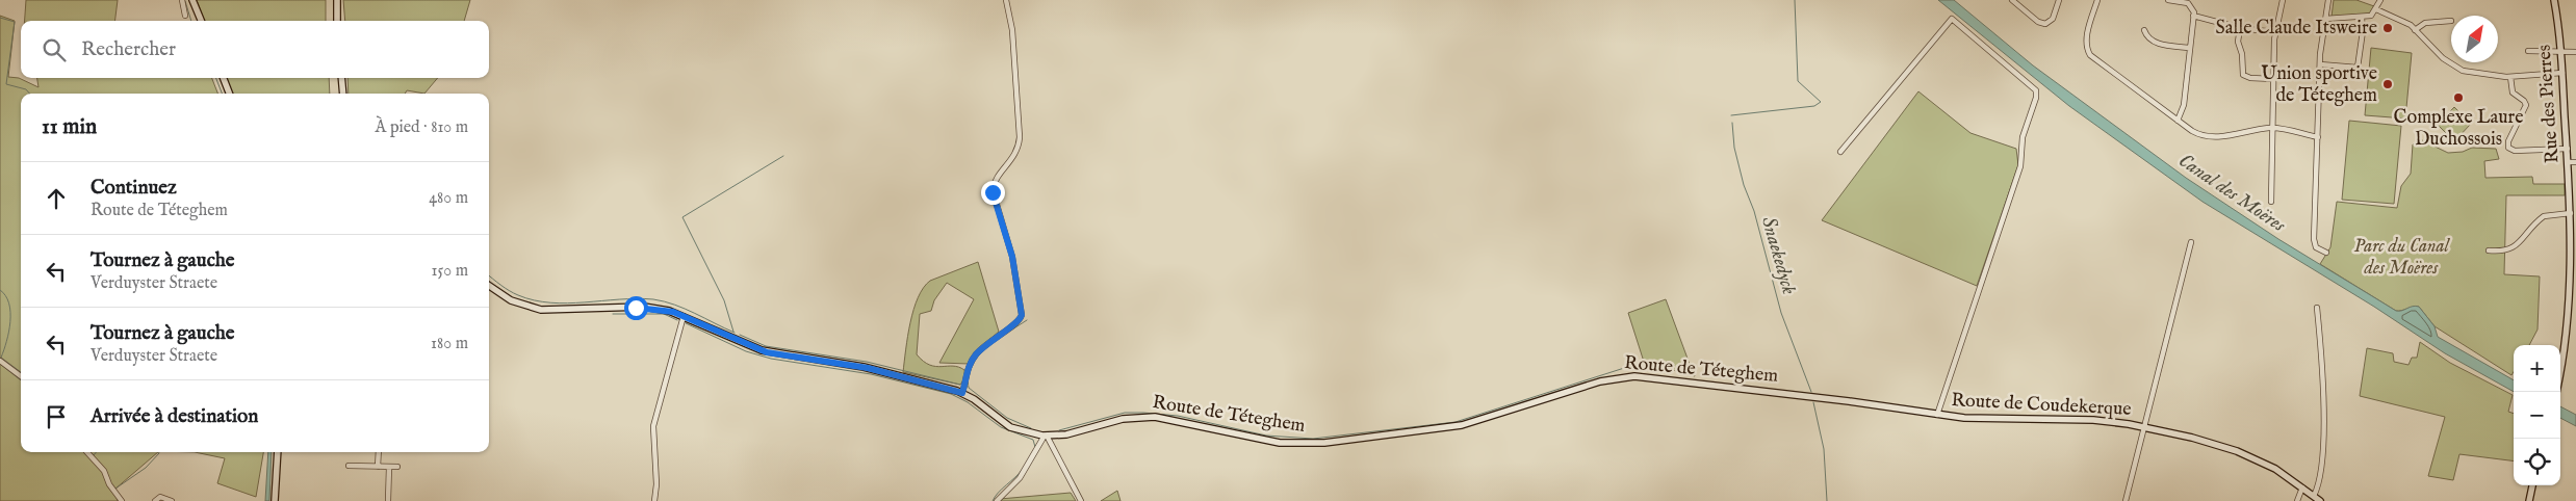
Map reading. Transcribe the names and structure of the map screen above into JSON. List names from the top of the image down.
{
  "streets": {
    "main road": ["Rue des Pierres", "Route de Téteghem", "Route de Coudekerque"]
  },
  "crossings": [
    ["Route de Téteghem", "Route de Coudekerque"]
  ],
  "water": ["Canal des Moëres", "Snaekedyck"],
  "parks": ["Parc du Canal des Moëres"],
  "places": ["Salle Claude Itsweire", "Union sportive de Téteghem", "Complexe Laure Duchossois"],
  "north": "top right",
  "page": {
    "search": "Rechercher",
    "heading": ["11 min", "À pied · 810 m"],
    "list": [
      ["Continuez", "Route de Téteghem", "480 m"],
      ["Tournez à gauche", "Verduyster Straete", "150 m"],
      ["Tournez à gauche", "Verduyster Straete", "180 m"],
      "Arrivée à destination"
    ],
    "map_buttons": ["+", "−"]
  }
}
